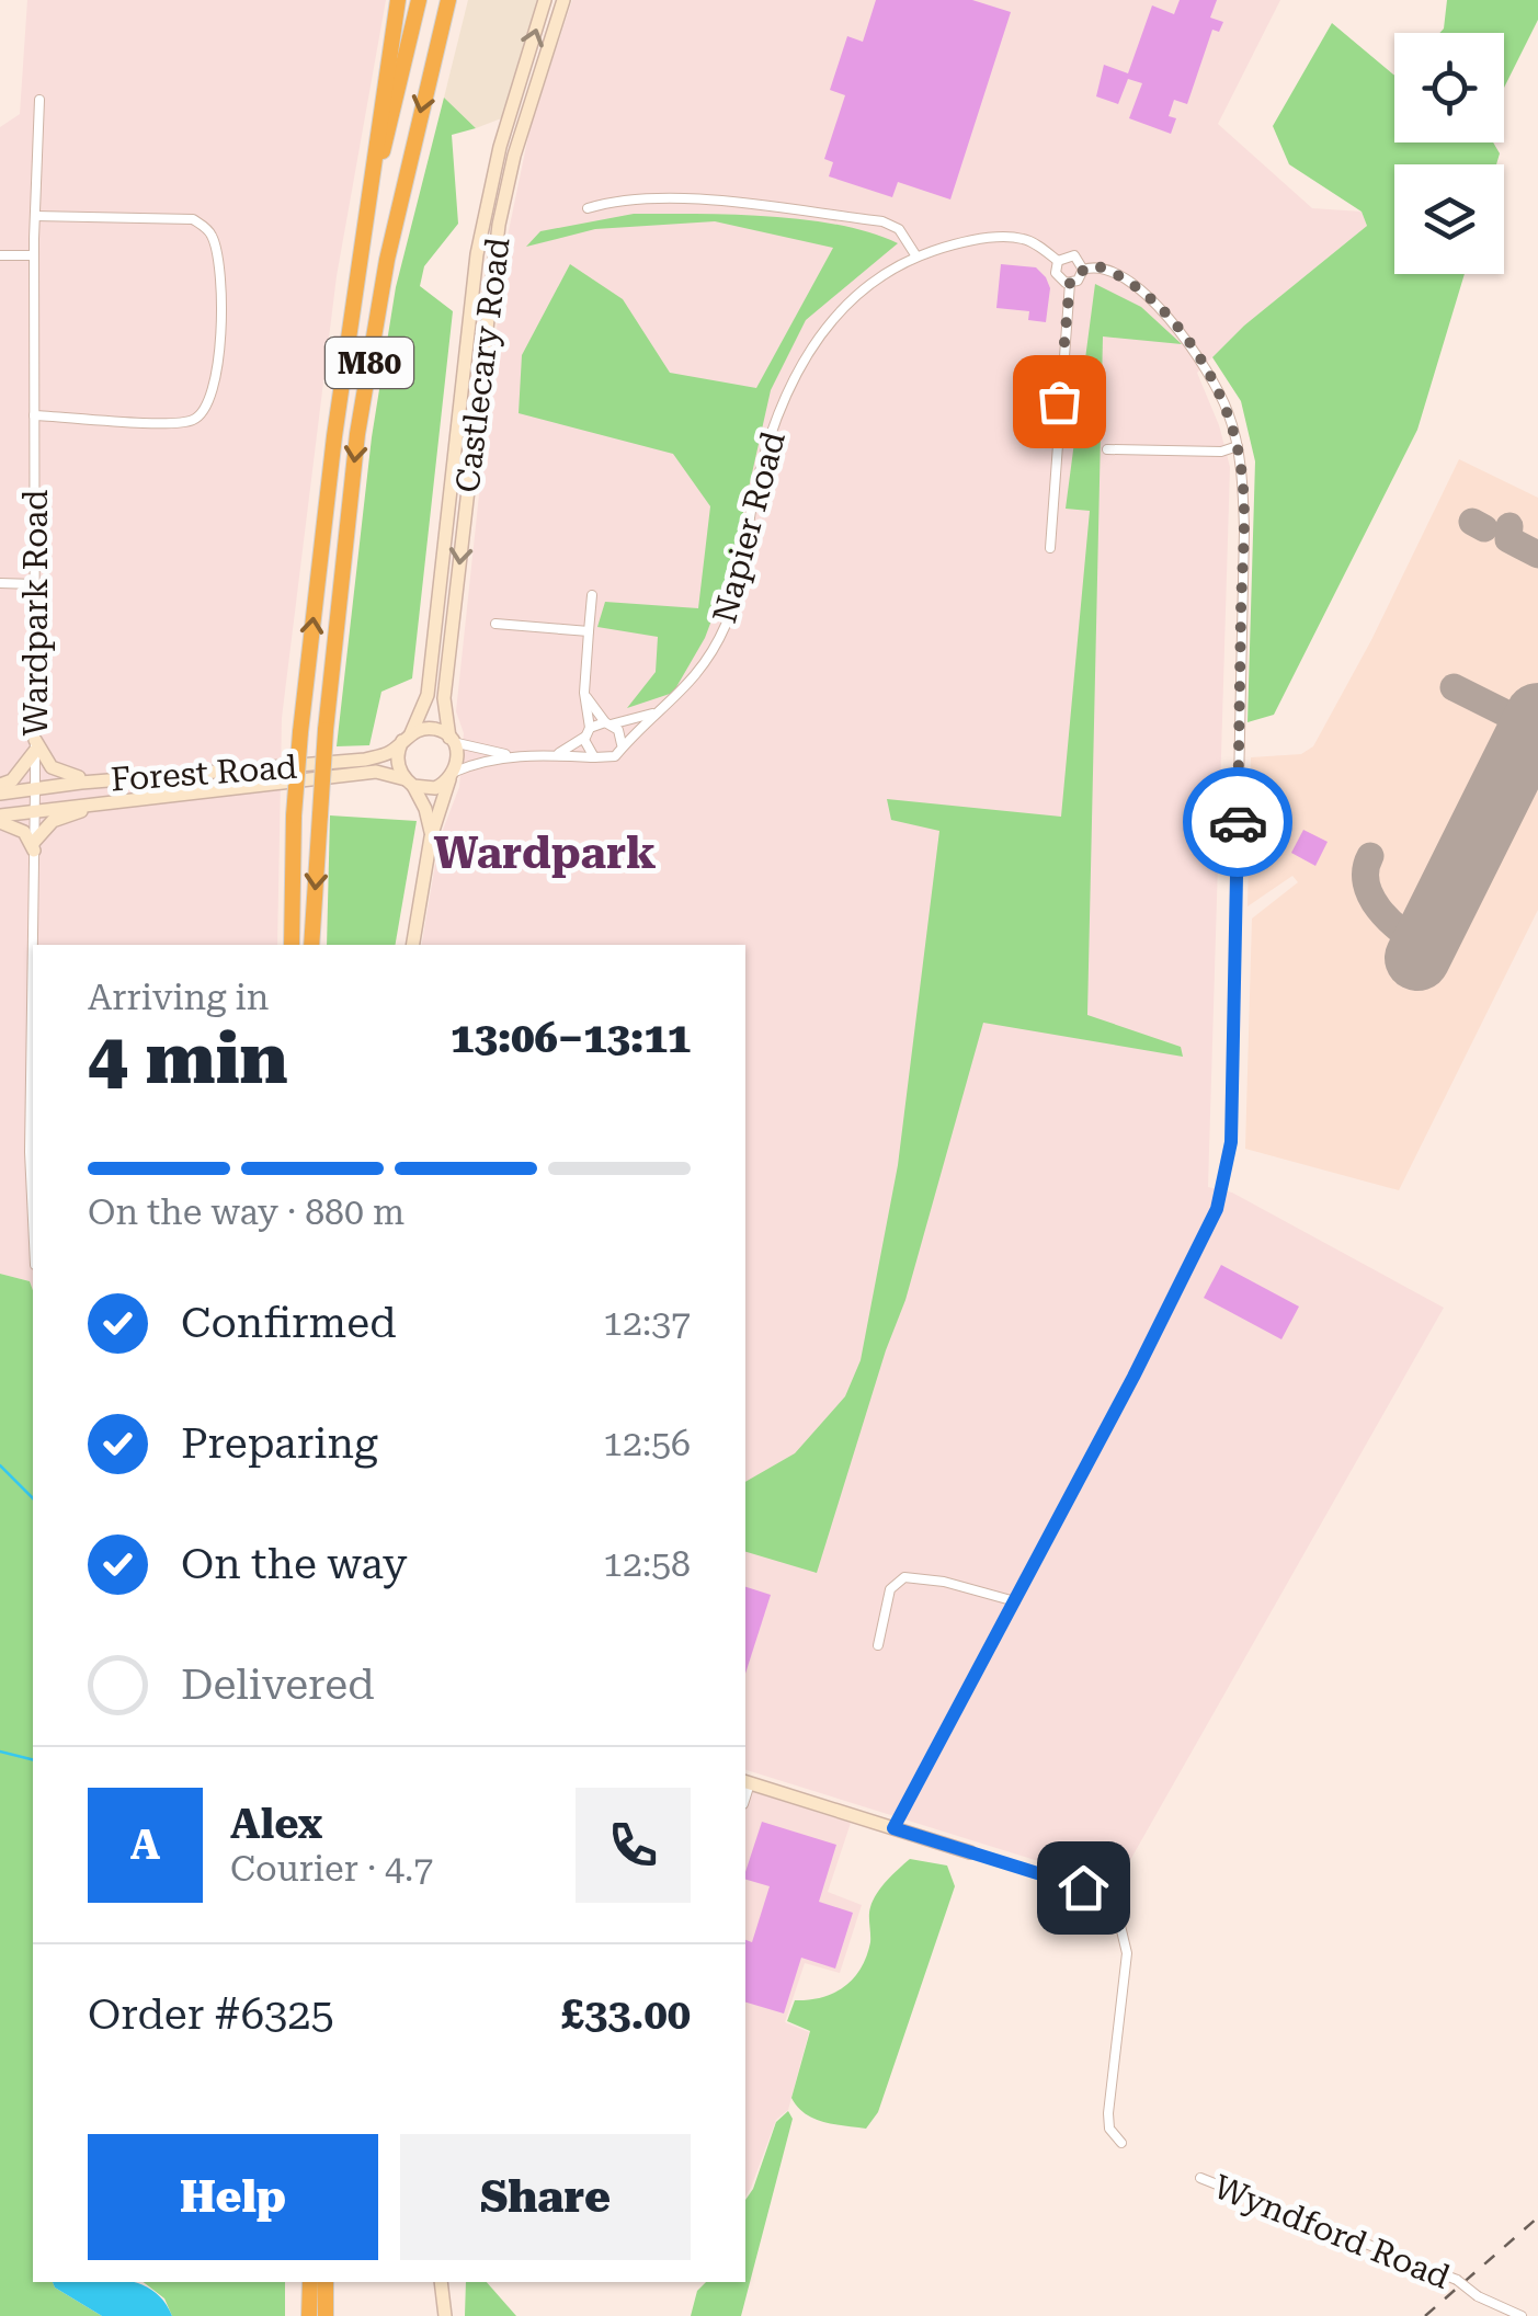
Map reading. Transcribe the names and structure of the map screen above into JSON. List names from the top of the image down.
{
  "streets": {
    "highway": ["M80"],
    "main road": ["Castlecary Road", "Forest Road"],
    "street": ["Napier Road", "Wardpark Road", "Wyndford Road"]
  },
  "crossings": [
    ["Castlecary Road", "Forest Road"],
    ["Wardpark Road", "Forest Road"]
  ],
  "districts": ["Wardpark"],
  "page": {
    "heading": ["4 min", "Arriving in", "13:06–13:11"],
    "panel": [
      "Alex",
      "Courier · 4.7",
      "Order #6325",
      "£33.00"
    ],
    "bar": "On the way · 880 m",
    "list": [
      ["Confirmed", "12:37"],
      ["Preparing", "12:56"],
      ["On the way", "12:58"],
      "Delivered"
    ],
    "round": "A",
    "buttons": ["Help", "Share"]
  }
}
